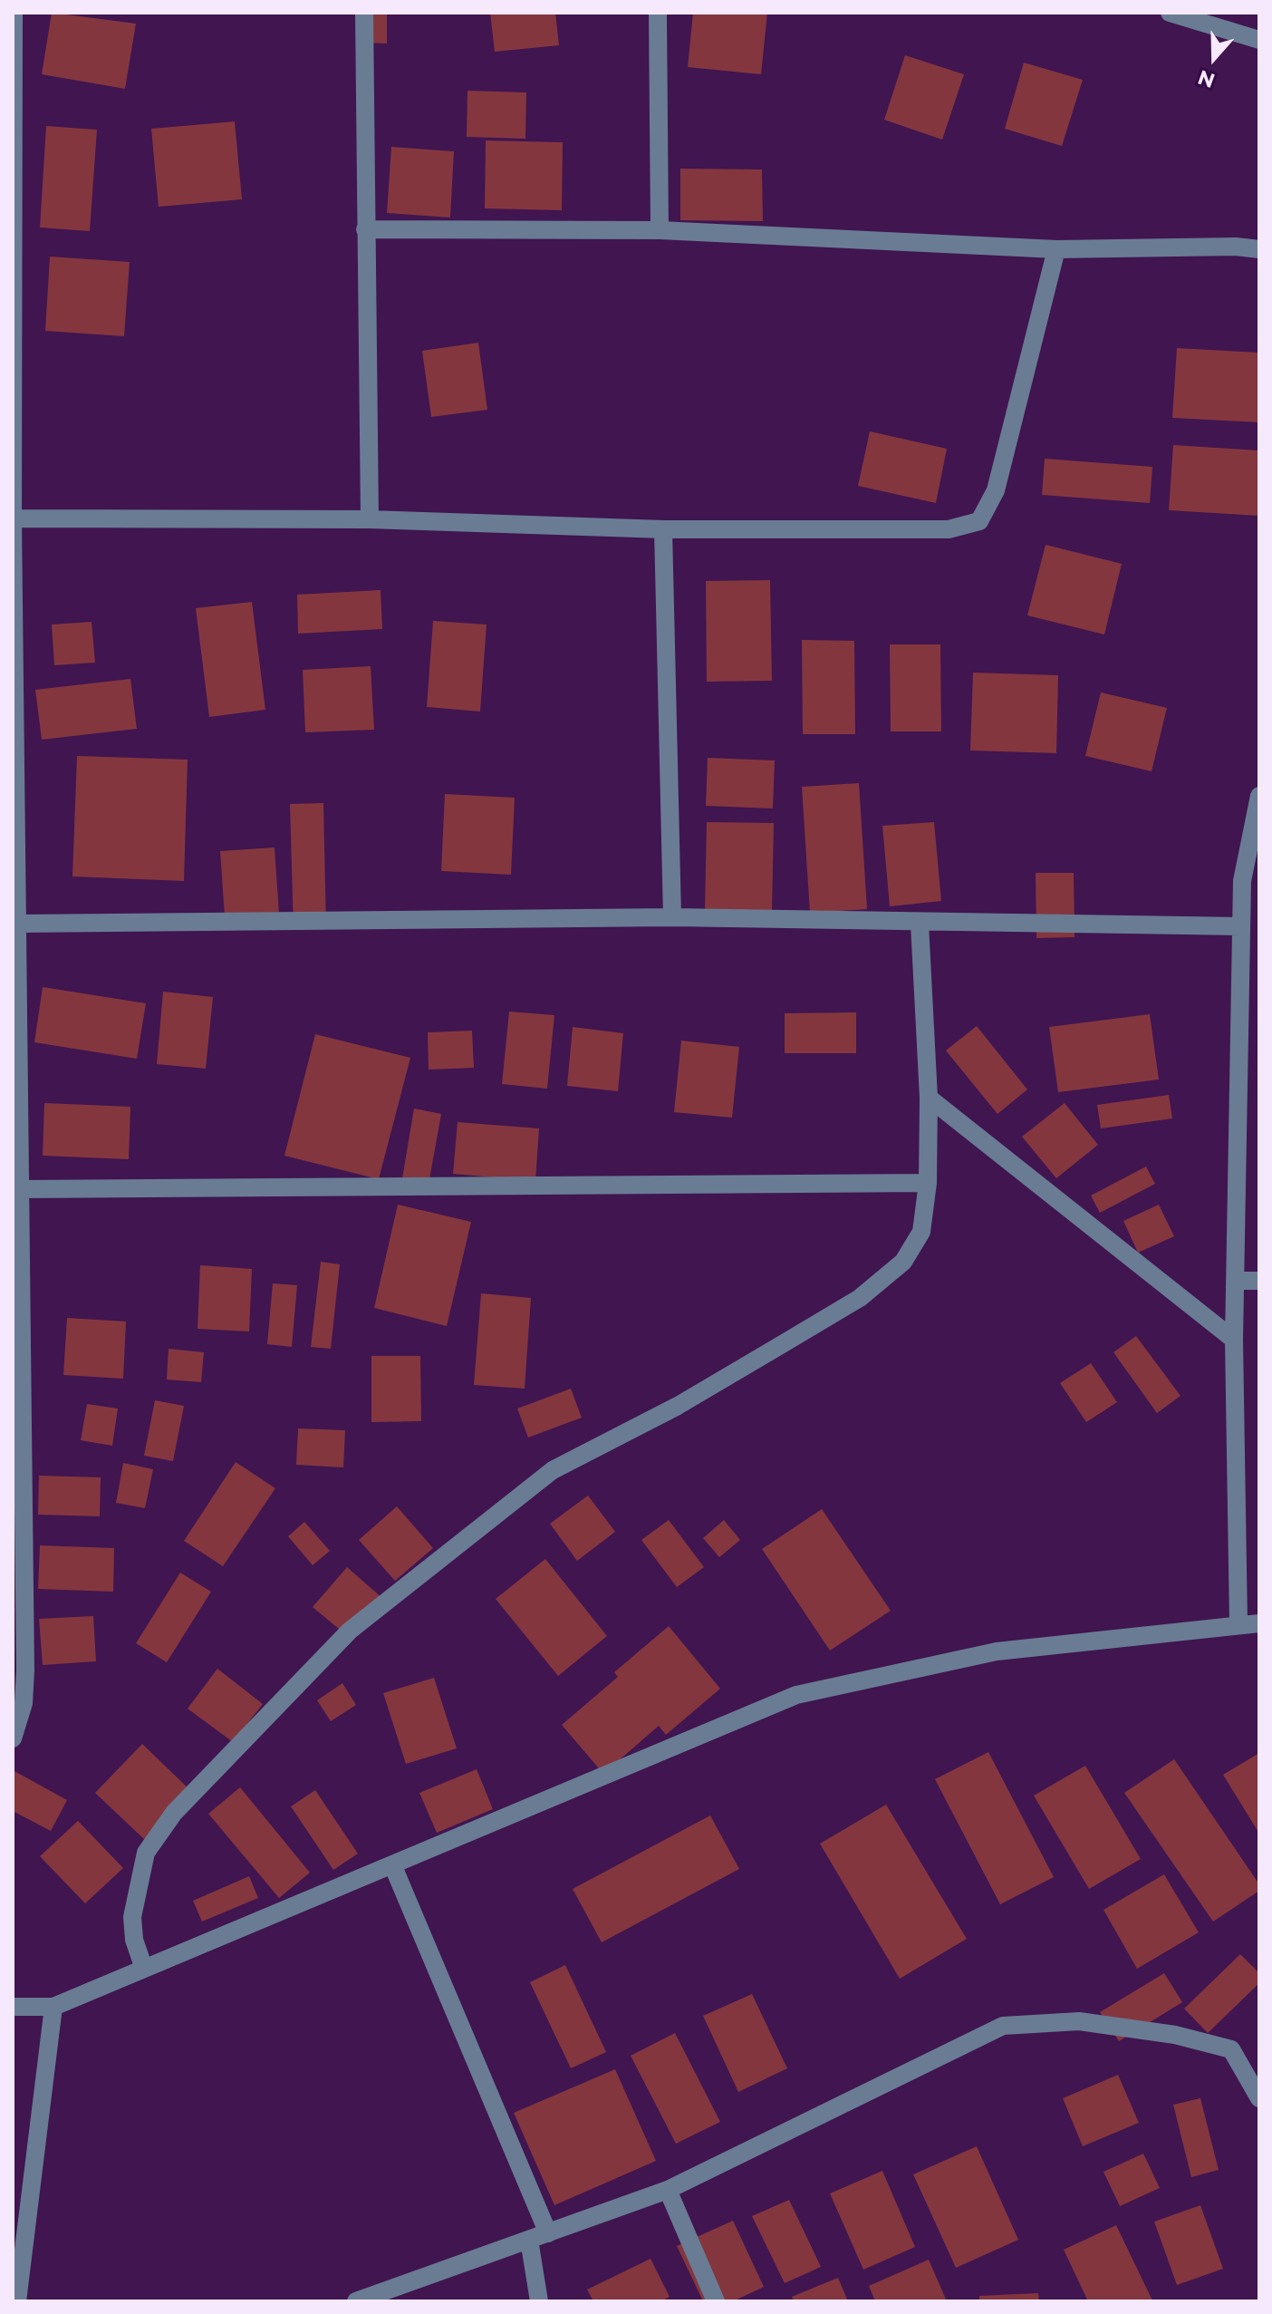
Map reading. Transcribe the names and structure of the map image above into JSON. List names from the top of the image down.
{
  "north": "bottom"
}
